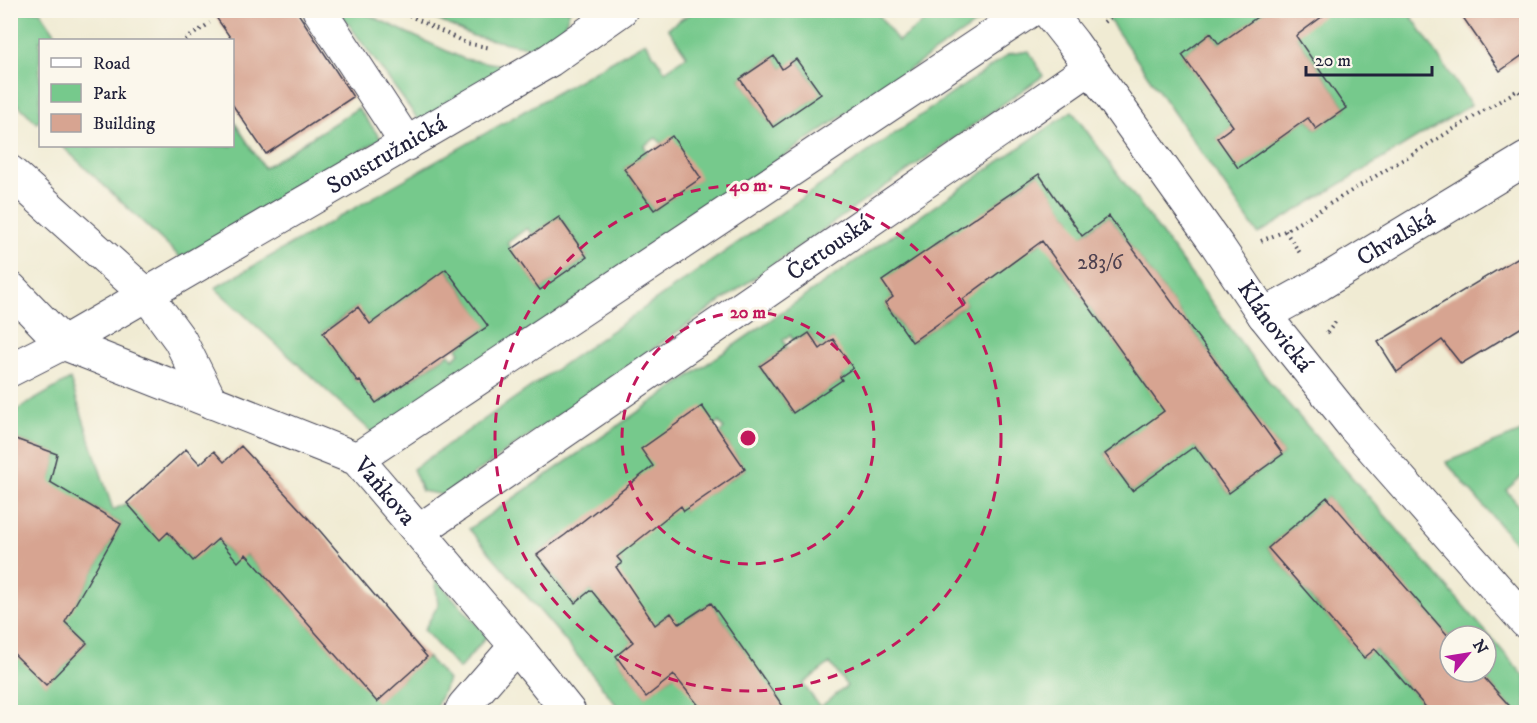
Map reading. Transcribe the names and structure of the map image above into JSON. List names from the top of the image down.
{
  "streets": {
    "street": [
      "Soustružnická",
      "Chvalská",
      "Čertouská",
      "Klánovická",
      "Vaňkova"
    ]
  },
  "crossings": [
    ["Soustružnická", "Vaňkova"],
    ["Chvalská", "Klánovická"],
    ["Čertouská", "Klánovická"],
    ["Čertouská", "Vaňkova"]
  ],
  "house_numbers": ["283/6"],
  "legend": ["Road", "Park", "Building"],
  "scale_bar": "20 m",
  "north": "top right",
  "rings": ["40 m", "20 m"]
}
